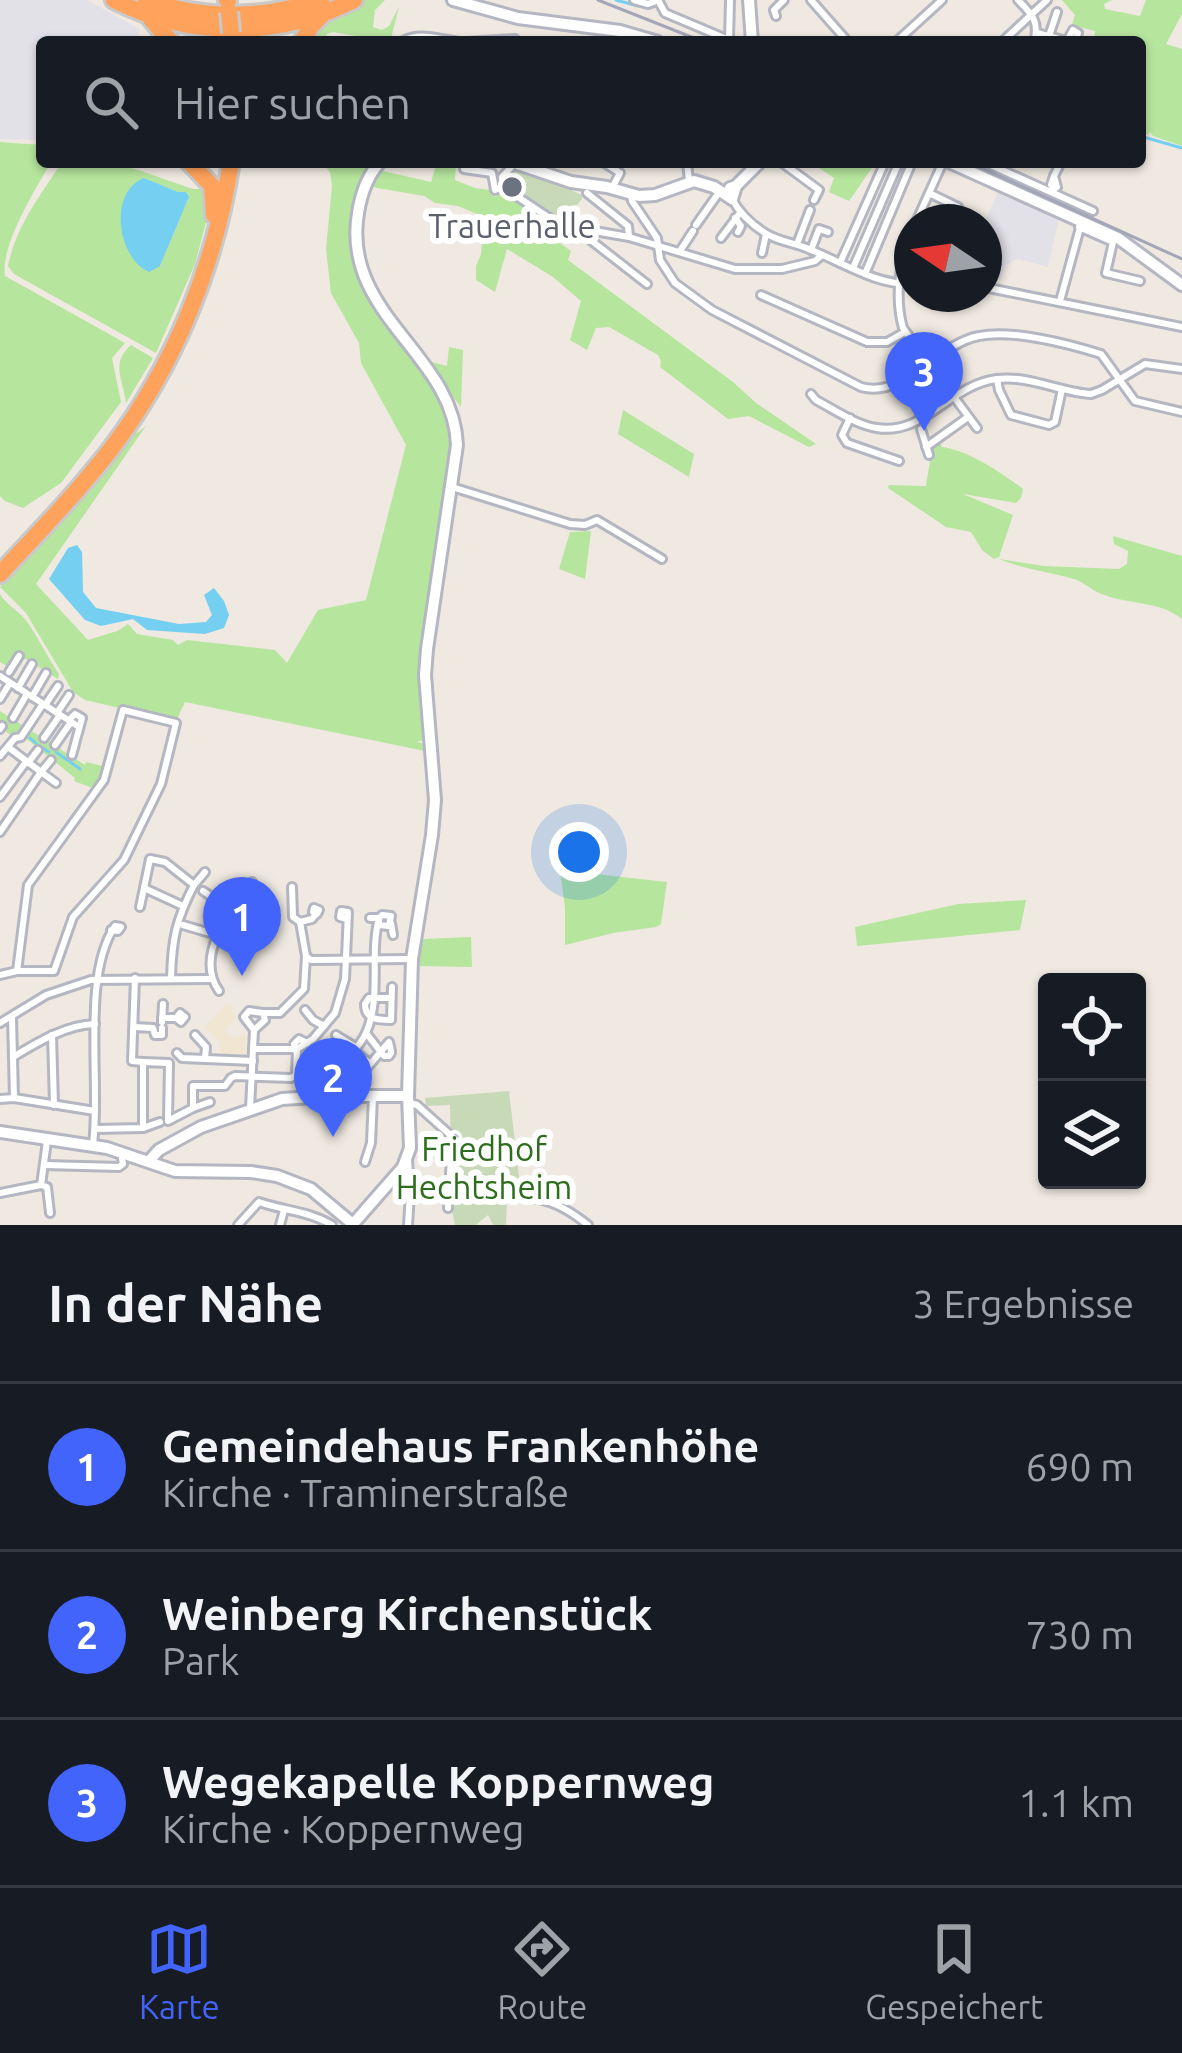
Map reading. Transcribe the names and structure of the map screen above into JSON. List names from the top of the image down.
{
  "parks": ["Friedhof Hechtsheim"],
  "places": ["Trauerhalle"],
  "north": "left",
  "page": {
    "search": "Hier suchen",
    "pins": ["3", "1", "2"],
    "heading": ["In der Nähe", "3 Ergebnisse"],
    "list": [
      {
        "mark": "1",
        "name": "Gemeindehaus Frankenhöhe",
        "note": "Kirche · Traminerstraße",
        "value": "690 m"
      },
      {
        "mark": "2",
        "name": "Weinberg Kirchenstück",
        "note": "Park",
        "value": "730 m"
      },
      {
        "mark": "3",
        "name": "Wegekapelle Koppernweg",
        "note": "Kirche · Koppernweg",
        "value": "1.1 km"
      }
    ],
    "nav": ["Karte", "Route", "Gespeichert"]
  }
}
